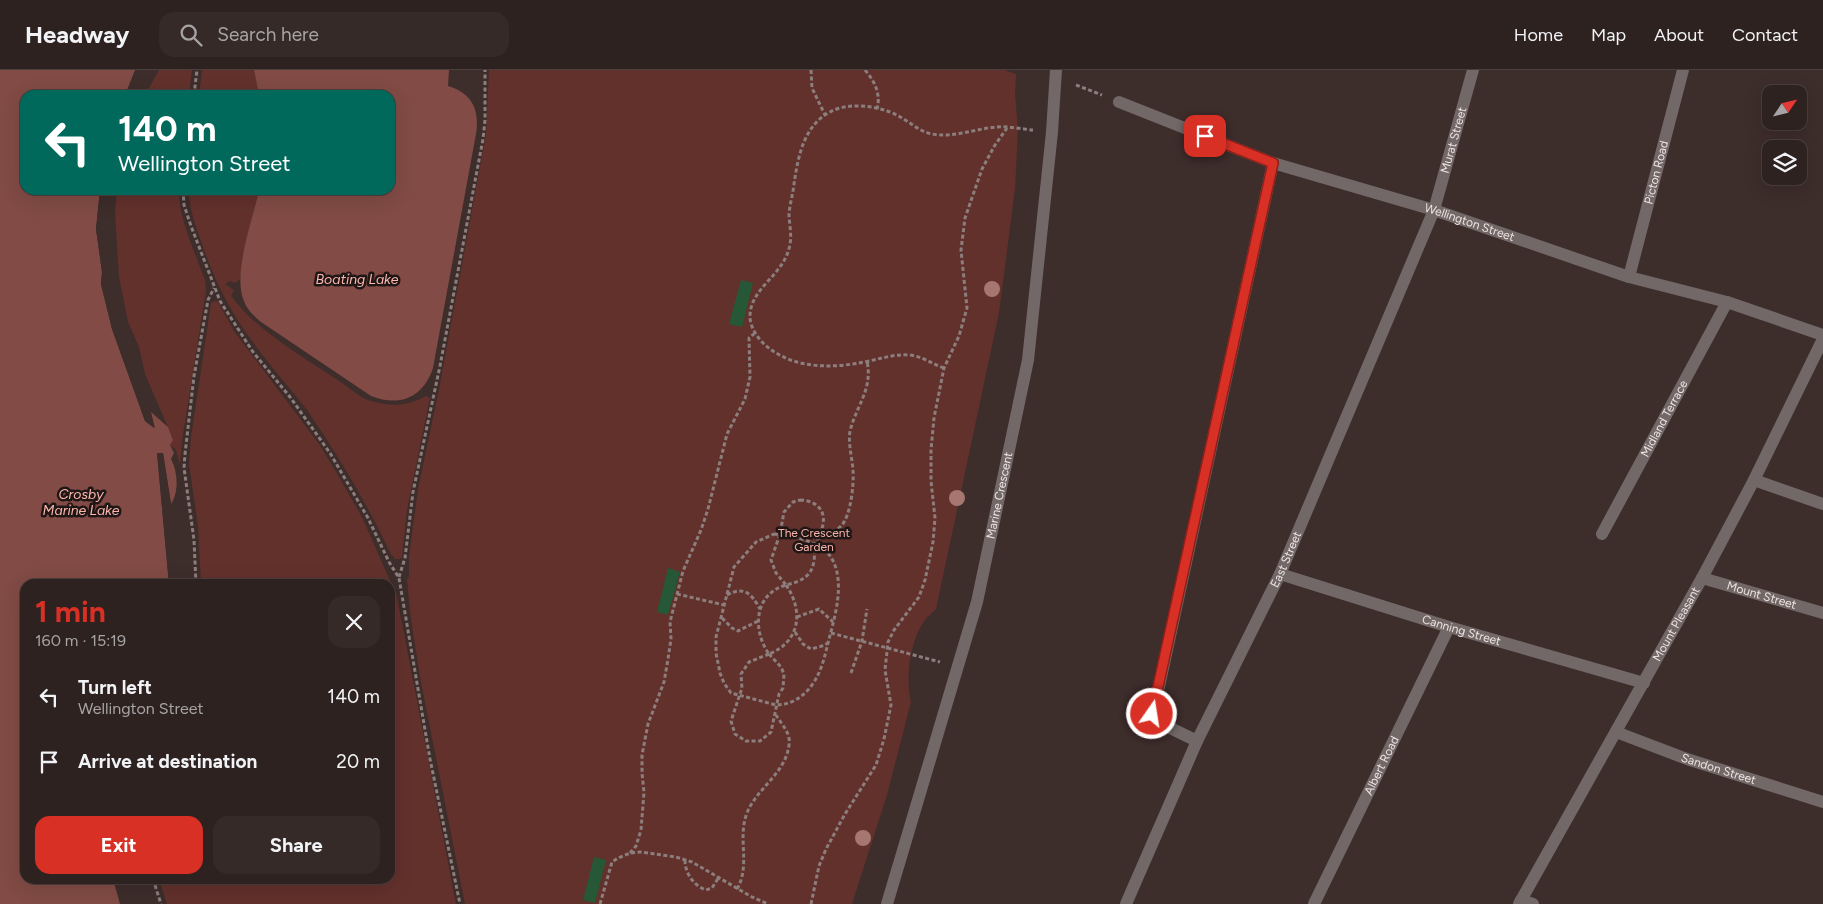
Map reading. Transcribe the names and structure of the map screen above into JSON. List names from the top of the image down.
{
  "streets": {
    "street": [
      "Murat Street",
      "Picton Road",
      "Wellington Street",
      "Midland Terrace",
      "Marine Crescent",
      "East Street",
      "Mount Street",
      "Mount Pleasant",
      "Canning Street",
      "Albert Road",
      "Sandon Street"
    ]
  },
  "crossings": [
    ["Murat Street", "Wellington Street"],
    ["Murat Street", "East Street"],
    ["Picton Road", "Wellington Street"],
    ["Wellington Street", "Midland Terrace"],
    ["Wellington Street", "East Street"],
    ["East Street", "Canning Street"],
    ["Mount Street", "Mount Pleasant"],
    ["Mount Pleasant", "Canning Street"],
    ["Mount Pleasant", "Sandon Street"],
    ["Canning Street", "Albert Road"]
  ],
  "water": ["Boating Lake", "Crosby Marine Lake"],
  "parks": ["The Crescent Garden"],
  "north": "top right",
  "page": {
    "header": "Headway",
    "search": "Search here",
    "nav": [
      "Home",
      "Map",
      "About",
      "Contact"
    ],
    "turn": ["140 m", "Wellington Street"],
    "heading": ["1 min", "160 m · 15:19"],
    "list": [
      {
        "name": "Turn left",
        "note": "Wellington Street",
        "value": "140 m"
      },
      {
        "name": "Arrive at destination",
        "value": "20 m"
      }
    ],
    "buttons": ["Exit", "Share"]
  }
}
